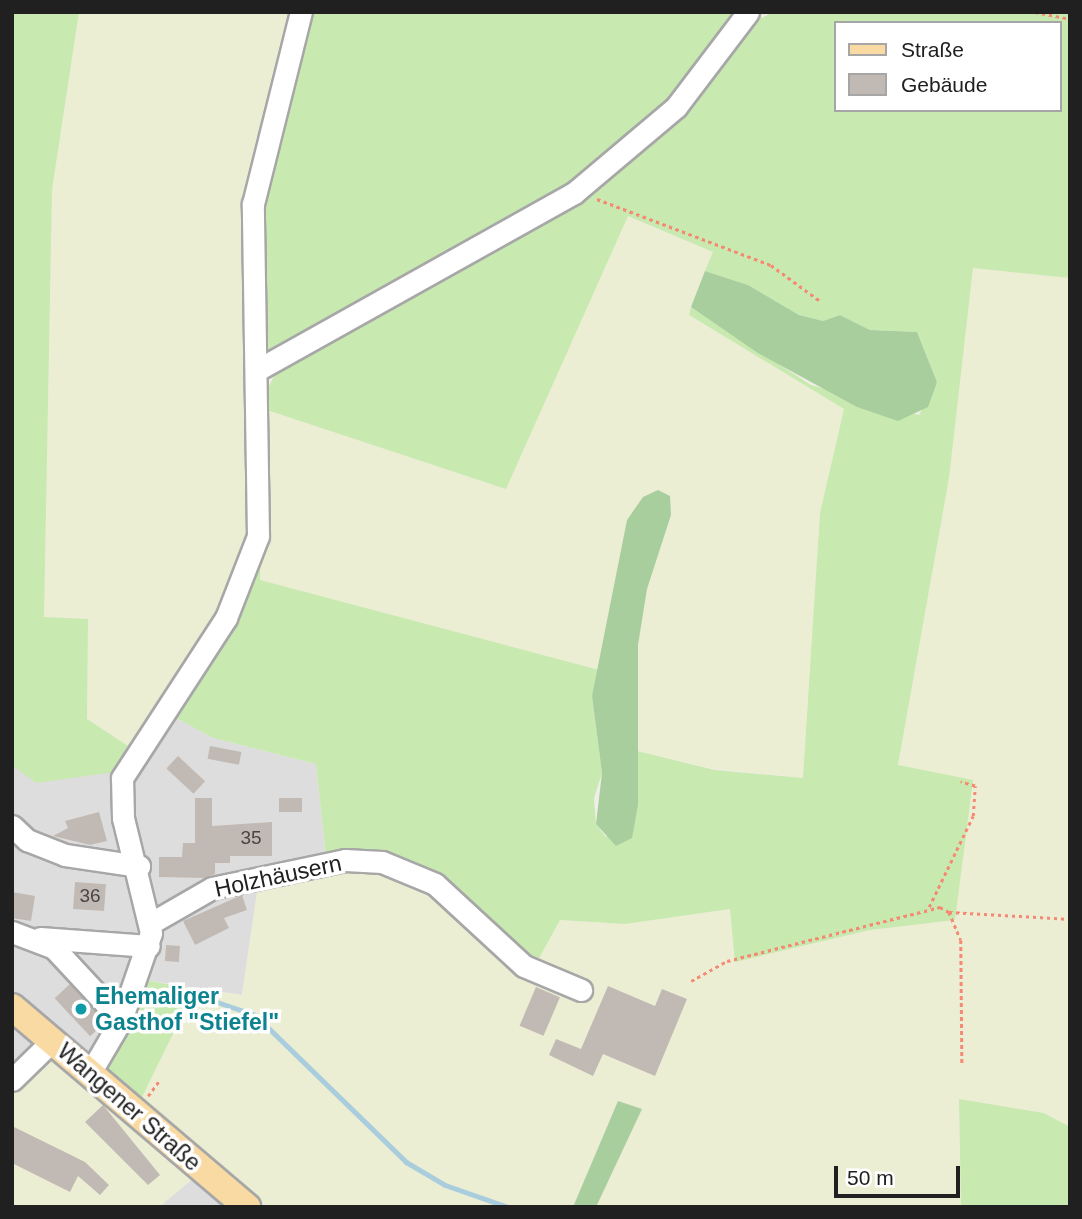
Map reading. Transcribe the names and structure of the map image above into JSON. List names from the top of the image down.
{
  "streets": {
    "main road": ["Wangener Straße"],
    "street": ["Holzhäusern"]
  },
  "places": ["Ehemaliger Gasthof \"Stiefel\""],
  "house_numbers": ["35", "36"],
  "legend": ["Straße", "Gebäude"],
  "scale_bar": "50 m"
}
